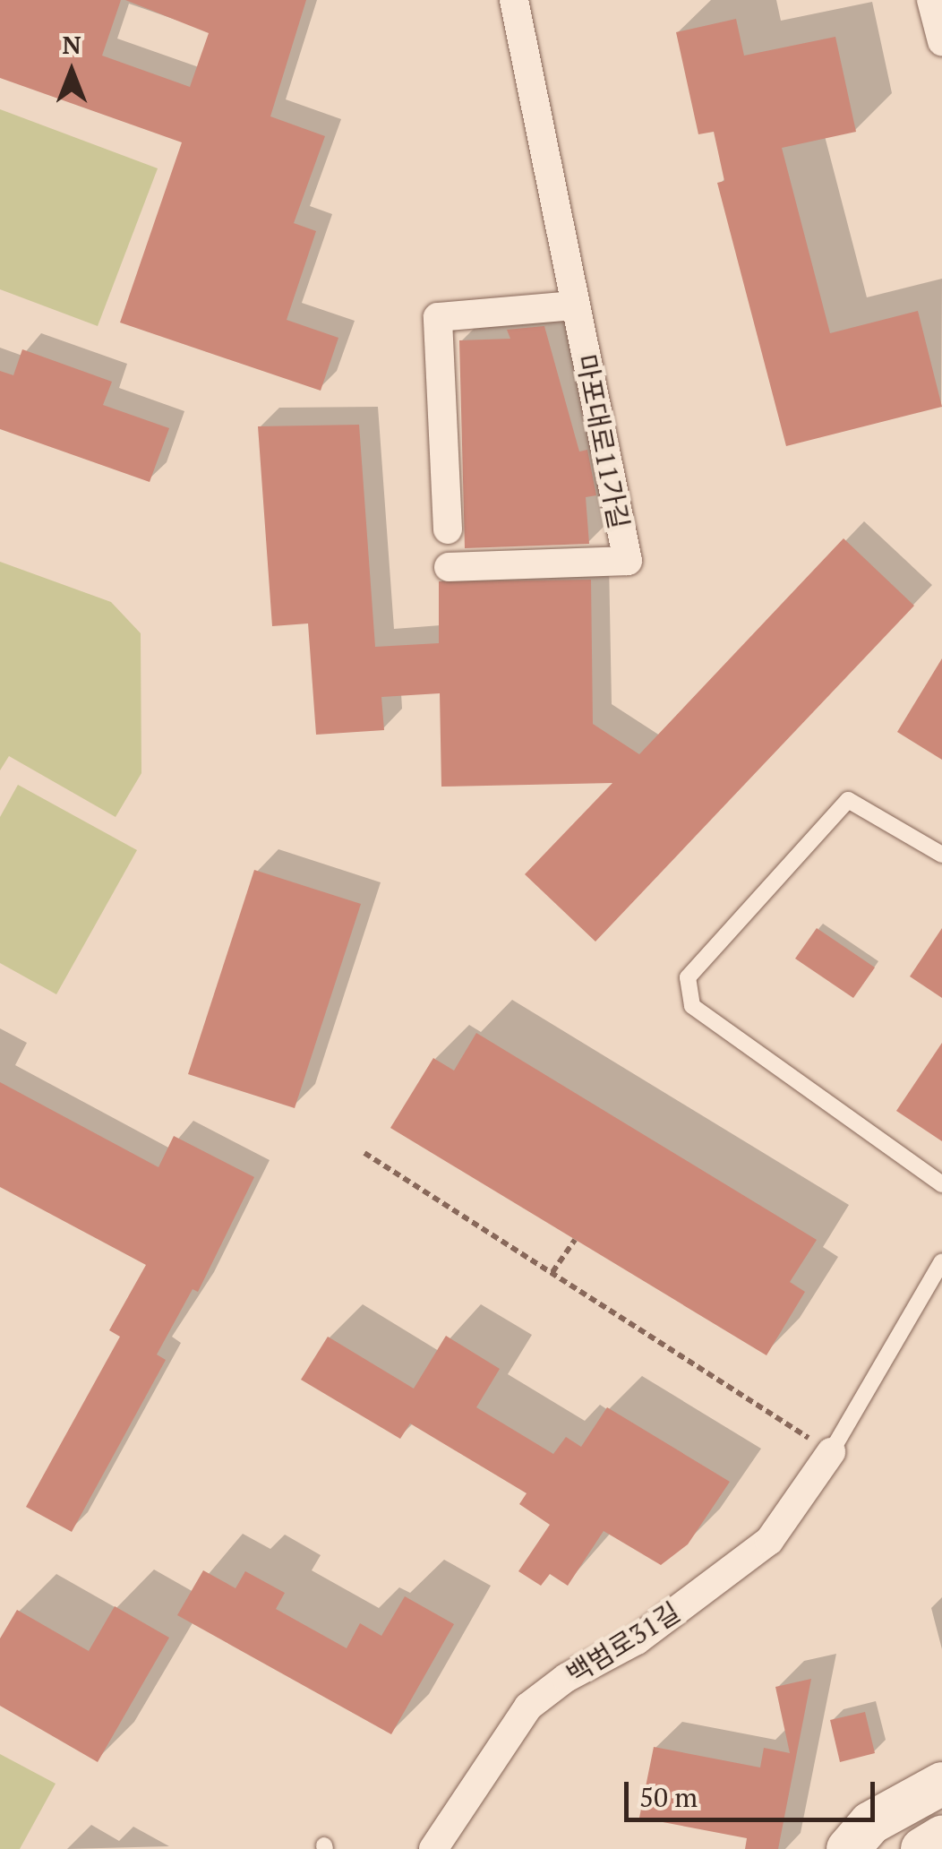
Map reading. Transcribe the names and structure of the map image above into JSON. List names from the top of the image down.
{
  "streets": {
    "street": ["마포대로11가길", "백범로31길"]
  },
  "scale_bar": "50 m",
  "north": "top"
}
